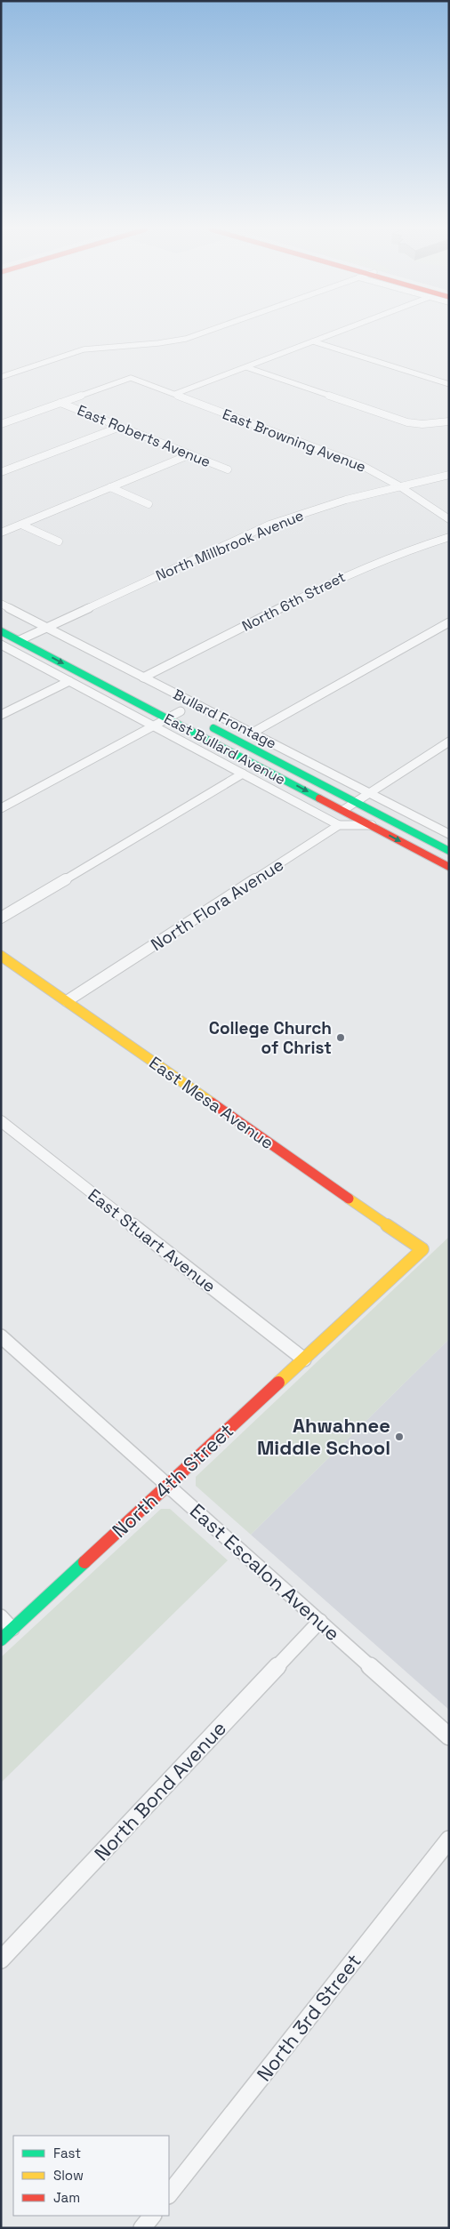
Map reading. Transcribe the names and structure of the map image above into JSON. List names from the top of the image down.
{
  "streets": {
    "main road": ["East Bullard Avenue", "East Mesa Avenue", "North 4th Street"],
    "street": [
      "East Roberts Avenue",
      "East Browning Avenue",
      "North Millbrook Avenue",
      "North 6th Street",
      "Bullard Frontage",
      "North Flora Avenue",
      "East Stuart Avenue",
      "East Escalon Avenue",
      "North Bond Avenue",
      "North 3rd Street"
    ]
  },
  "crossings": [
    ["East Roberts Avenue", "East Browning Avenue"],
    ["East Browning Avenue", "North Millbrook Avenue"],
    ["North Millbrook Avenue", "Bullard Frontage"],
    ["North Millbrook Avenue", "East Bullard Avenue"],
    ["North 6th Street", "Bullard Frontage"],
    ["North Flora Avenue", "East Mesa Avenue"],
    ["East Mesa Avenue", "North 4th Street"],
    ["East Stuart Avenue", "North 4th Street"],
    ["North 4th Street", "East Escalon Avenue"],
    ["East Escalon Avenue", "North Bond Avenue"]
  ],
  "places": ["College Church of Christ", "Ahwahnee Middle School"],
  "legend": ["Fast", "Slow", "Jam"]
}
